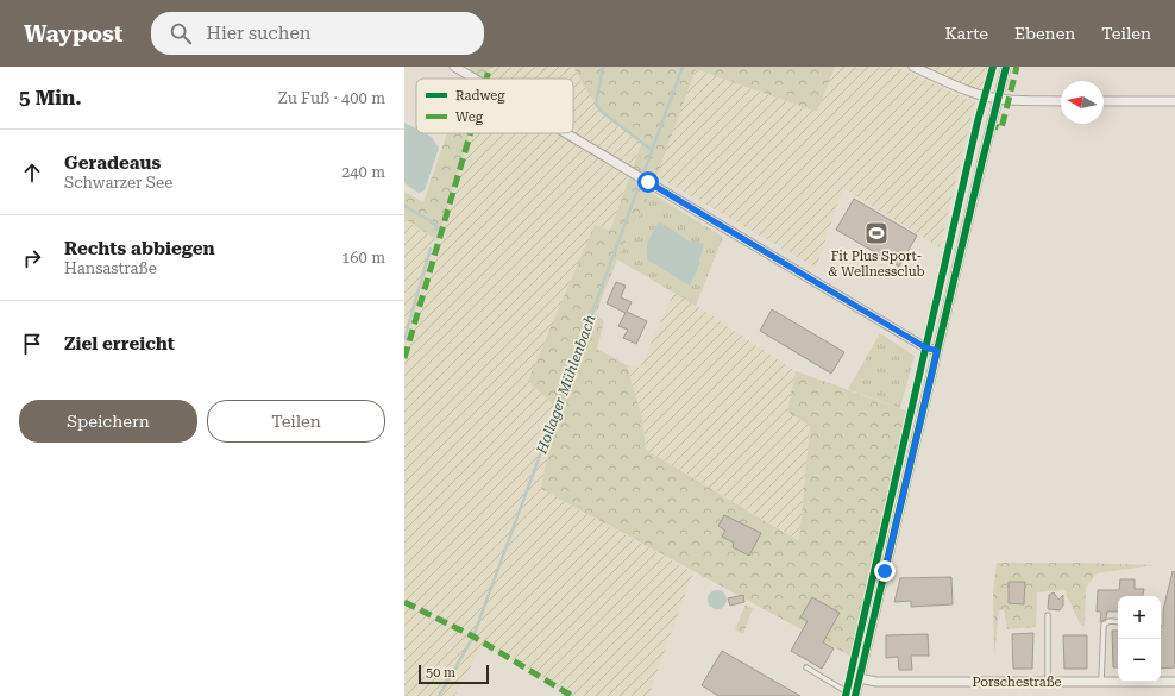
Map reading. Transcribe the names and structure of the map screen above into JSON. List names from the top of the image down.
{
  "streets": {
    "street": ["Porschestraße"]
  },
  "water": ["Hollager Mühlenbach"],
  "places": {
    "sports": ["Fit Plus Sport- & Wellnessclub"]
  },
  "legend": ["Radweg", "Weg"],
  "scale_bar": "50 m",
  "north": "left",
  "page": {
    "header": "Waypost",
    "search": "Hier suchen",
    "nav": ["Karte", "Ebenen", "Teilen"],
    "heading": ["5 Min.", "Zu Fuß · 400 m"],
    "list": [
      ["Geradeaus", "Schwarzer See", "240 m"],
      ["Rechts abbiegen", "Hansastraße", "160 m"],
      "Ziel erreicht"
    ],
    "buttons": ["Speichern", "Teilen"],
    "map_buttons": ["+", "−"],
    "scale": "50 m"
  }
}
